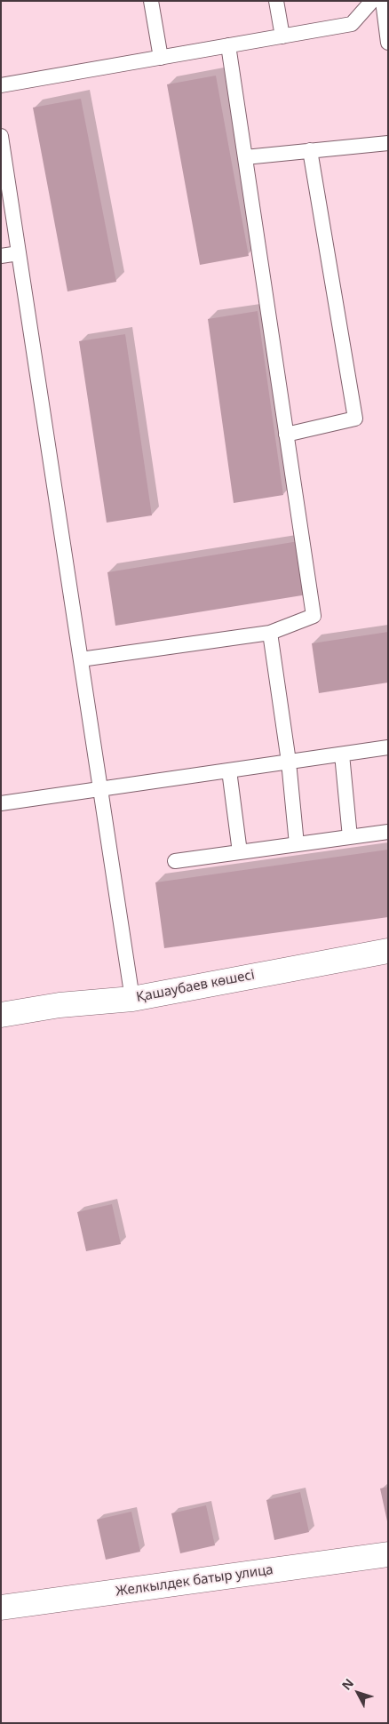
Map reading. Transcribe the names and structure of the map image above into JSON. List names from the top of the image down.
{
  "streets": {
    "street": ["Қашаубаев көшесі", "Желкылдек батыр улица"]
  },
  "north": "top left"
}
